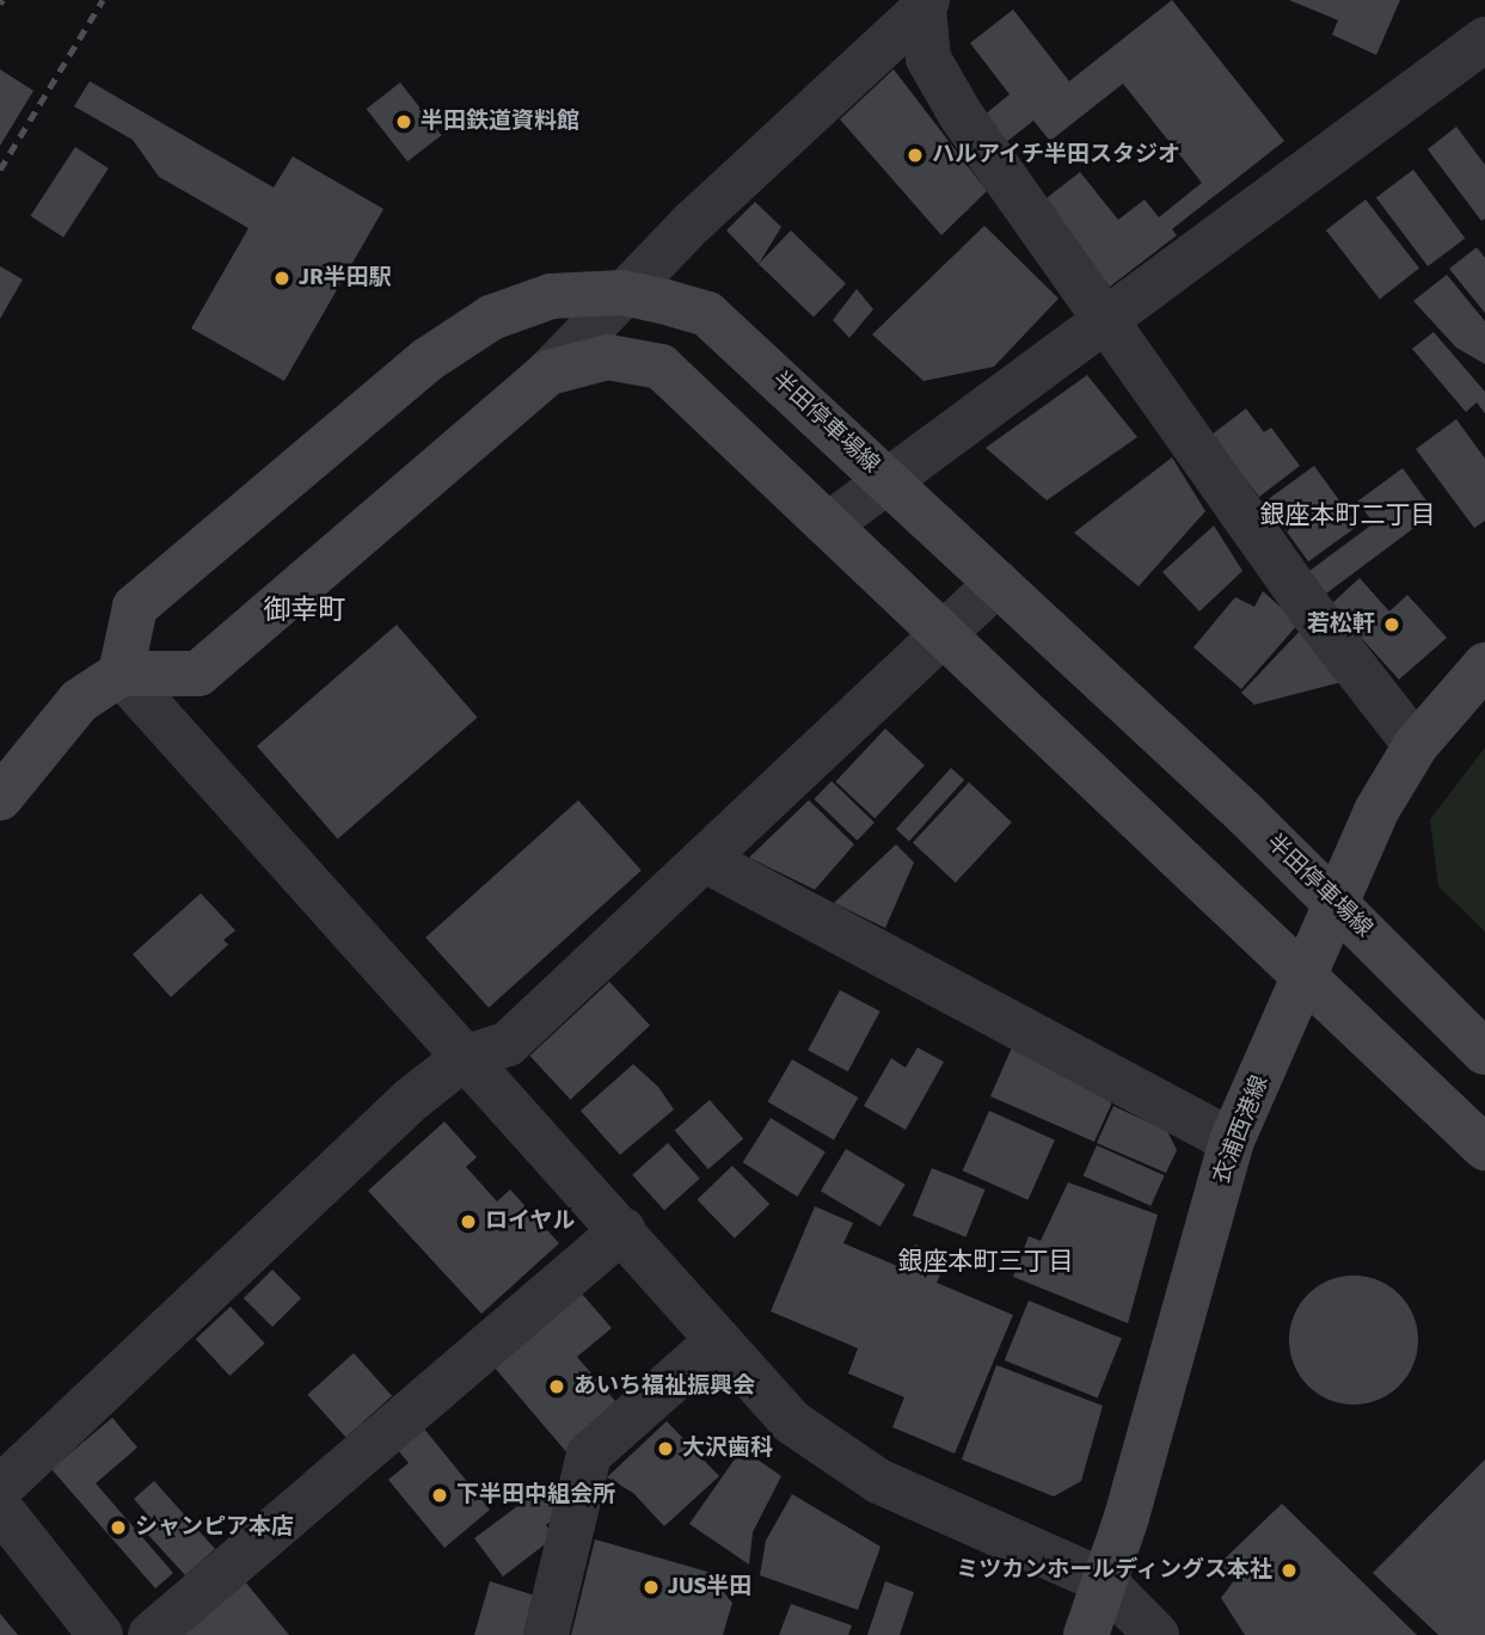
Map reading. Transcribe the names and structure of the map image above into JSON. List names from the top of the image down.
{
  "streets": {
    "main road": ["半田停車場線", "衣浦西港線"]
  },
  "crossings": [
    ["半田停車場線", "衣浦西港線"]
  ],
  "districts": ["銀座本町二丁目", "御幸町", "銀座本町三丁目"],
  "places": [
    "半田鉄道資料館",
    "ハルアイチ半田スタジオ",
    "JR半田駅",
    "若松軒",
    "ロイヤル",
    "あいち福祉振興会",
    "大沢歯科",
    "下半田中組会所",
    "シャンピア本店",
    "ミツカンホールディングス本社",
    "JUS半田"
  ]
}
